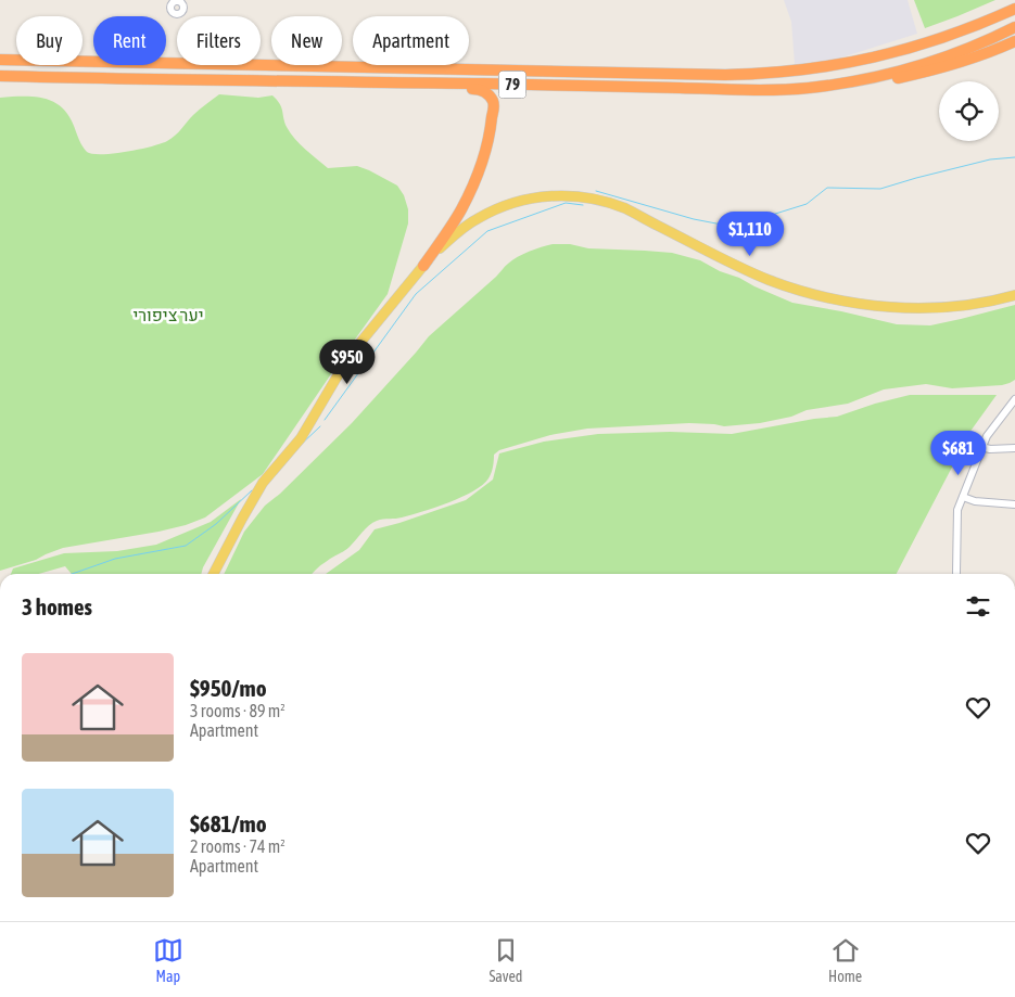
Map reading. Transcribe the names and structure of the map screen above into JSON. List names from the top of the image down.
{
  "streets": {
    "highway": ["79"]
  },
  "parks": ["יער ציפורי"],
  "page": {
    "chip": [
      "Buy",
      "Rent",
      "Filters",
      "New",
      "Apartment"
    ],
    "price": ["$1,110", "$950", "$681"],
    "heading": "3 homes",
    "list": [
      {
        "name": "$950/mo",
        "note": "3 rooms · 89 m² · Apartment"
      },
      {
        "name": "$681/mo",
        "note": "2 rooms · 74 m² · Apartment"
      }
    ],
    "tabs": ["Map", "Saved", "Home"]
  }
}
